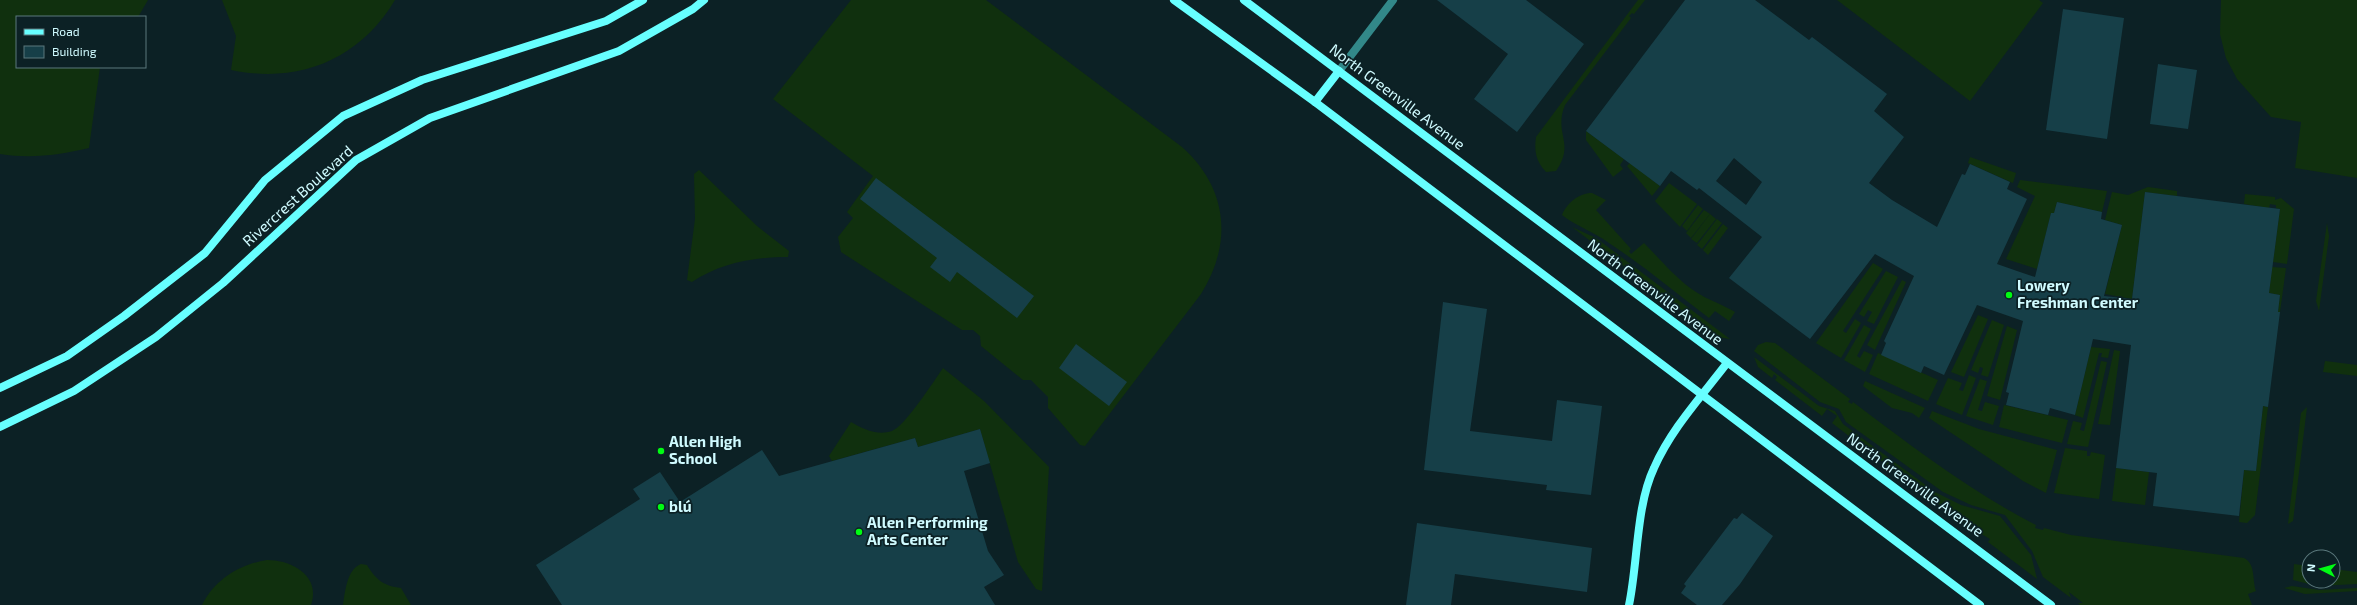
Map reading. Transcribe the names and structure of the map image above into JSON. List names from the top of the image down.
{
  "streets": {
    "main road": ["North Greenville Avenue", "Rivercrest Boulevard"]
  },
  "places": [
    "Lowery Freshman Center",
    "Allen High School",
    "blú",
    "Allen Performing Arts Center"
  ],
  "legend": ["Road", "Building"],
  "north": "left"
}
